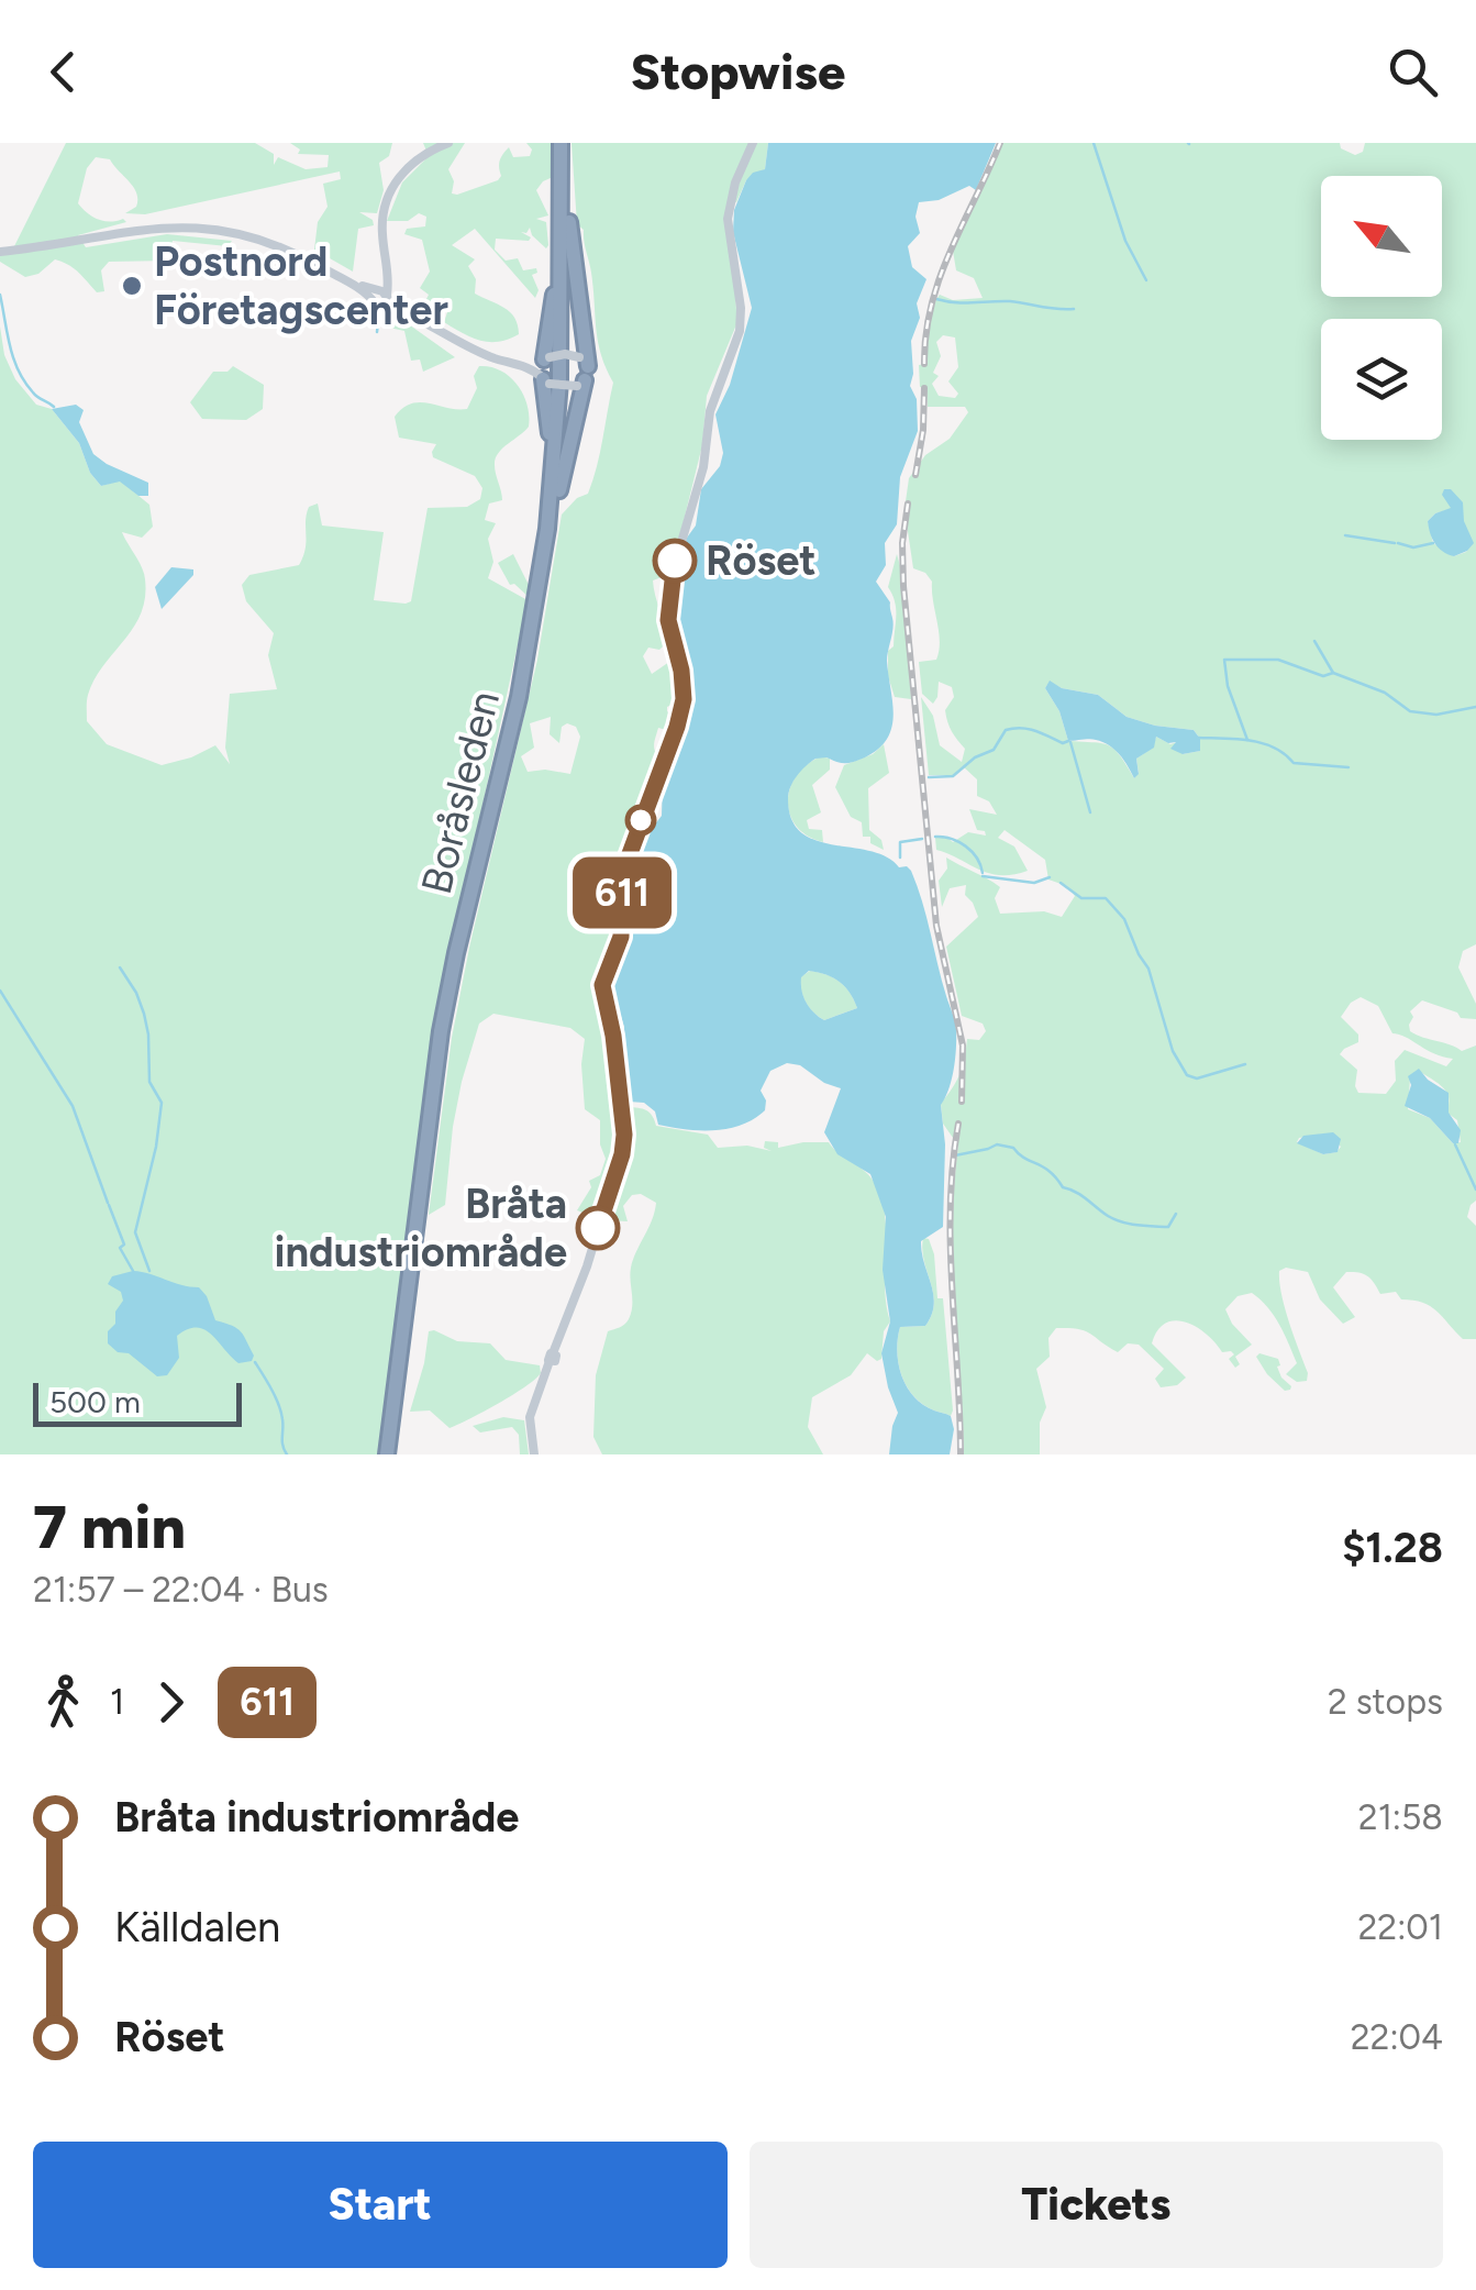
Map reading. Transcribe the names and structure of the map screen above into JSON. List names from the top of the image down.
{
  "streets": {
    "highway": ["Boråsleden"]
  },
  "places": ["Postnord Företagscenter", "Röset", "Bråta industriområde"],
  "lines": ["bus line 611"],
  "scale_bar": "500 m",
  "north": "top left",
  "page": {
    "header": "Stopwise",
    "on_map": "611",
    "scale": "500 m",
    "heading": ["7 min", "21:57 – 22:04 · Bus", "$1.28"],
    "legs": ["1", "611", "2 stops"],
    "list": [
      {
        "name": "Bråta industriområde",
        "value": "21:58"
      },
      {
        "name": "Källdalen",
        "value": "22:01"
      },
      {
        "name": "Röset",
        "value": "22:04"
      }
    ],
    "buttons": ["Start", "Tickets"]
  }
}
